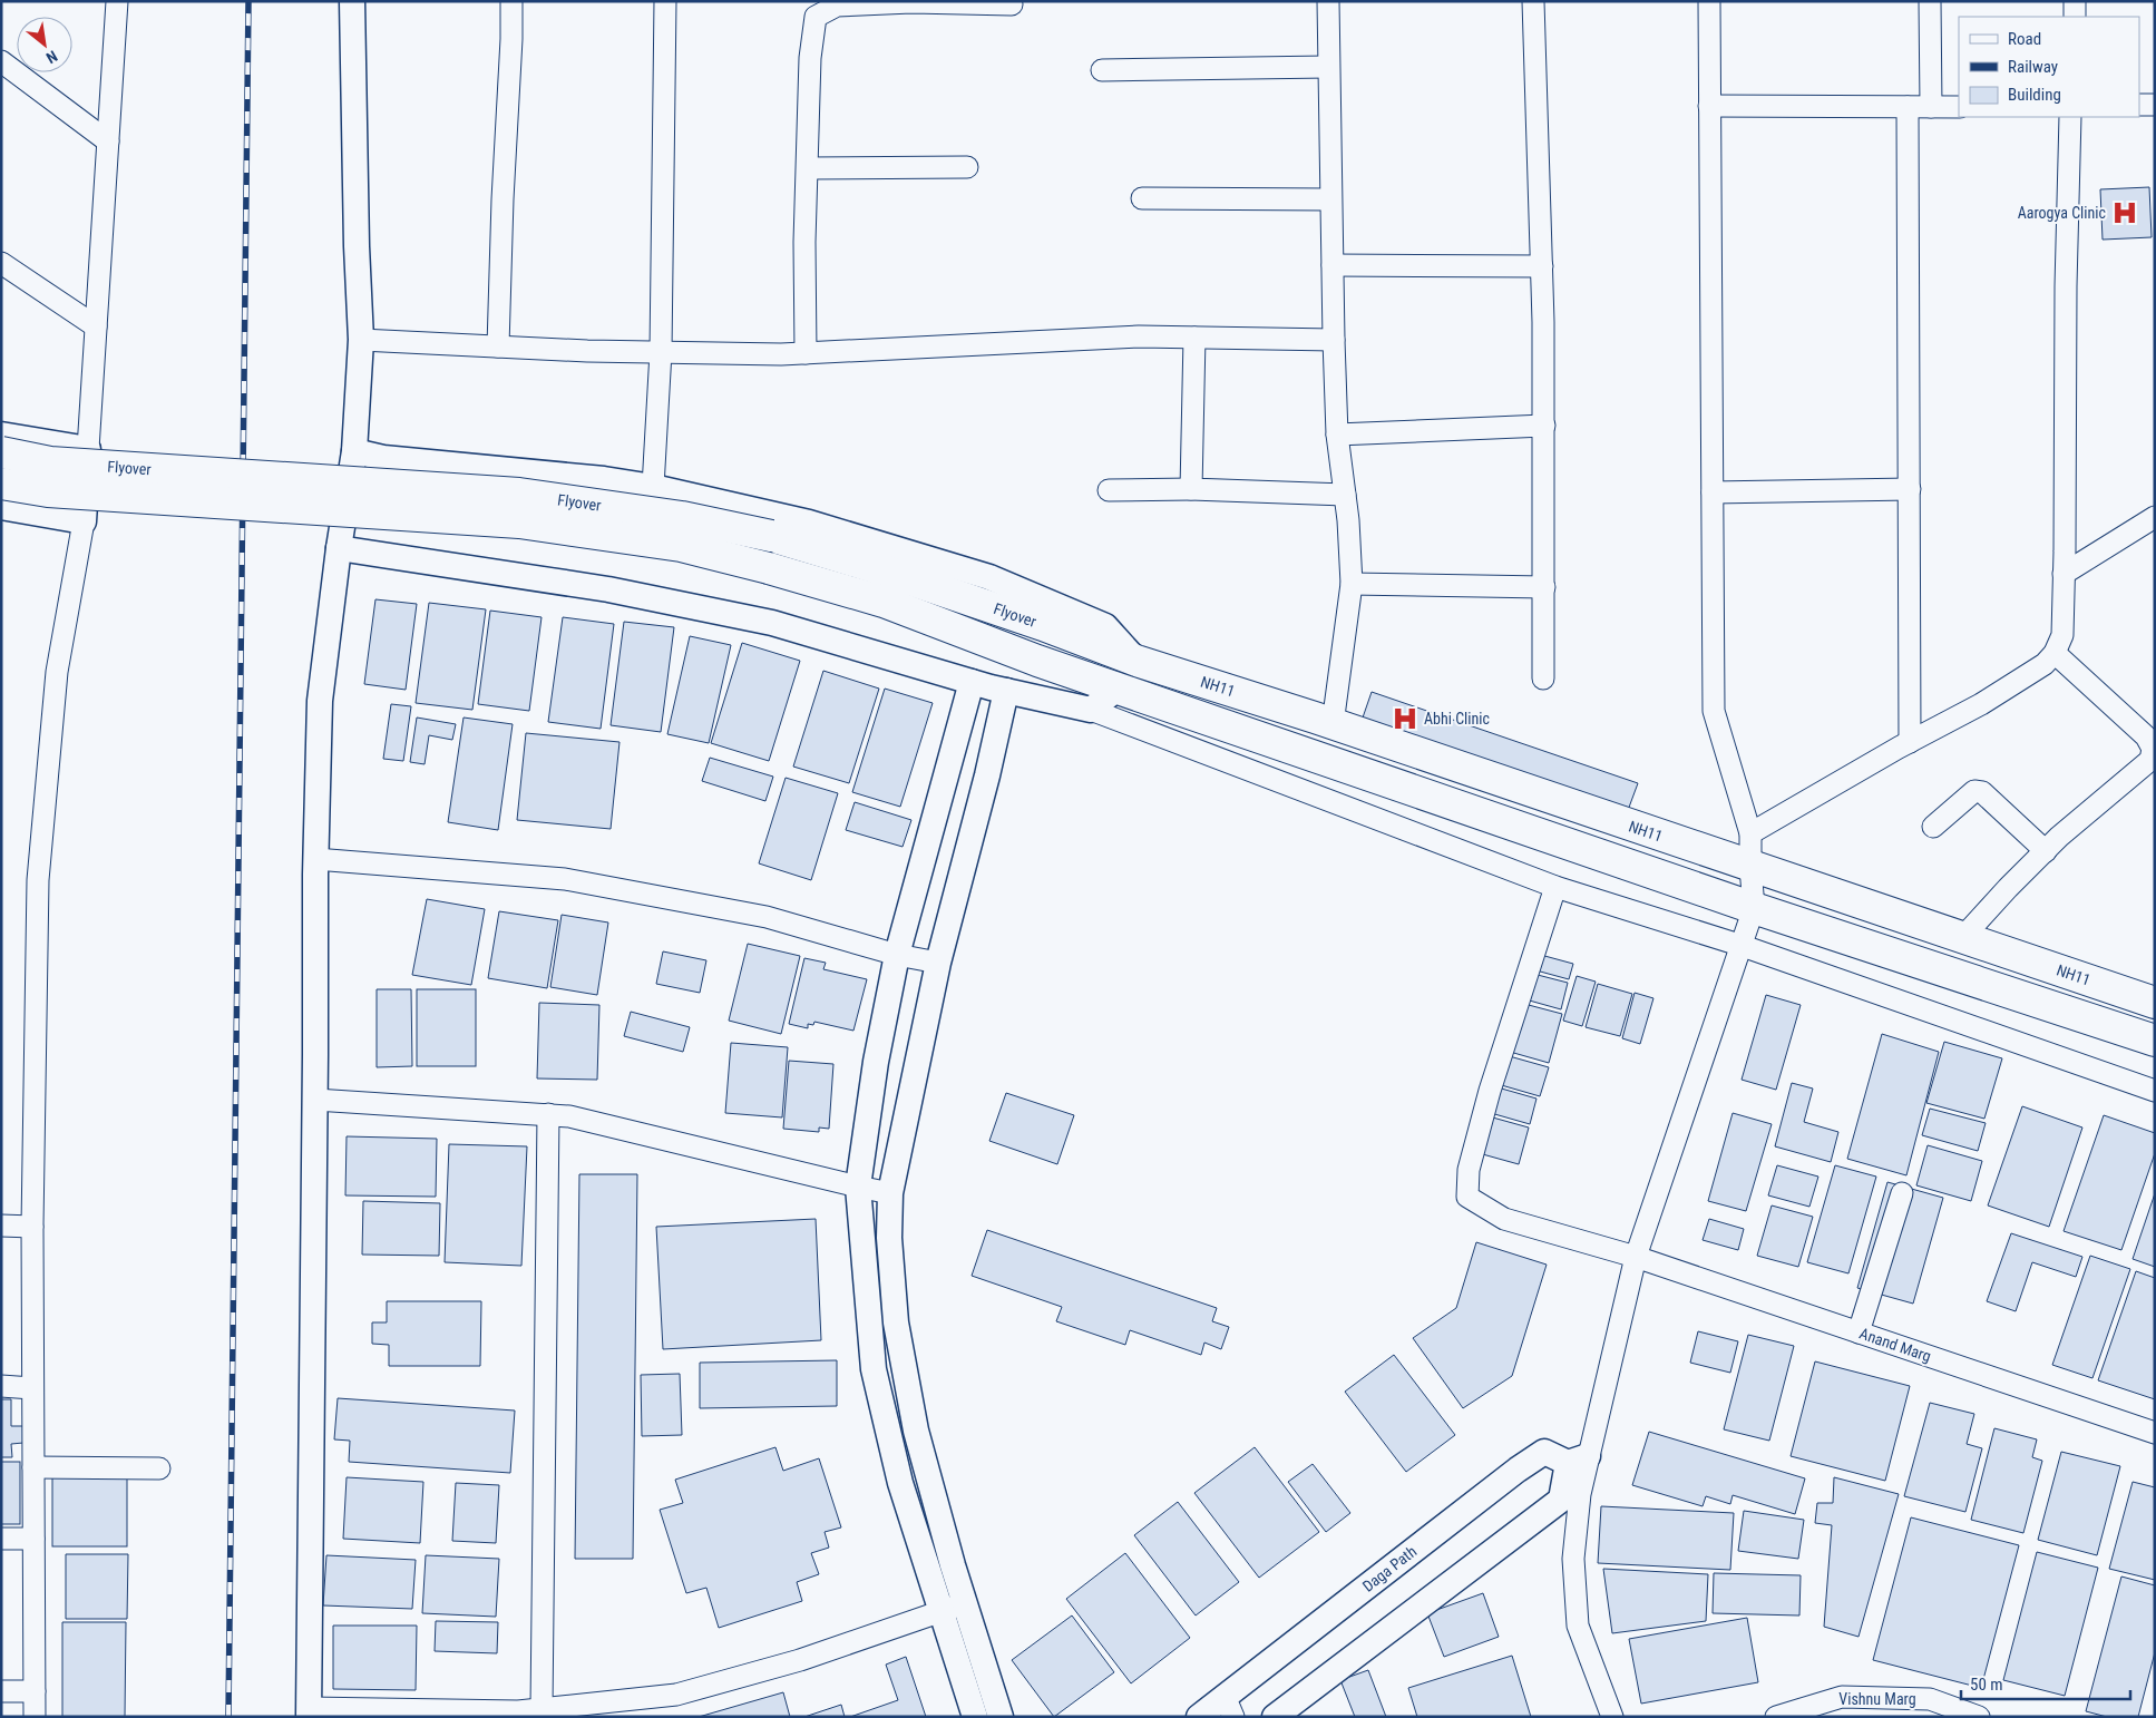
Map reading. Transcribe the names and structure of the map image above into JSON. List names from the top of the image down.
{
  "streets": {
    "highway": ["Flyover", "NH11"],
    "street": ["Anand Marg", "Daga Path", "Vishnu Marg"]
  },
  "crossings": [
    ["Flyover", "NH11"]
  ],
  "places": {
    "hospital": ["Aarogya Clinic", "Abhi Clinic"]
  },
  "legend": ["Road", "Railway", "Building"],
  "scale_bar": "50 m",
  "north": "bottom right"
}
